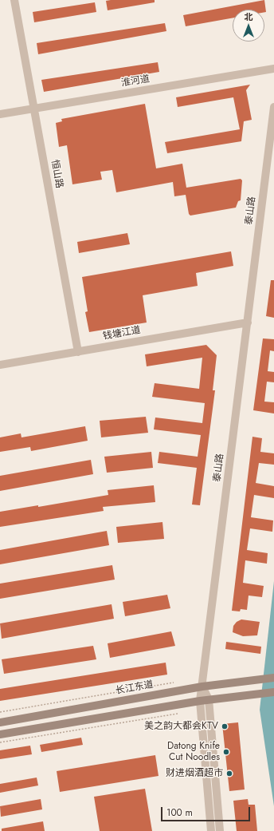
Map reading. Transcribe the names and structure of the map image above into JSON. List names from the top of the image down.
{
  "streets": {
    "main road": ["长江东道"],
    "street": [
      "淮河道",
      "恒山路",
      "泰山路",
      "钱塘江道"
    ]
  },
  "crossings": [
    ["淮河道", "恒山路"],
    ["恒山路", "钱塘江道"],
    ["泰山路", "钱塘江道"],
    ["泰山路", "长江东道"]
  ],
  "places": ["美之韵大都会KTV", "Datong Knife Cut Noodles", "财进烟酒超市"],
  "scale_bar": "100 m",
  "north": "top"
}
